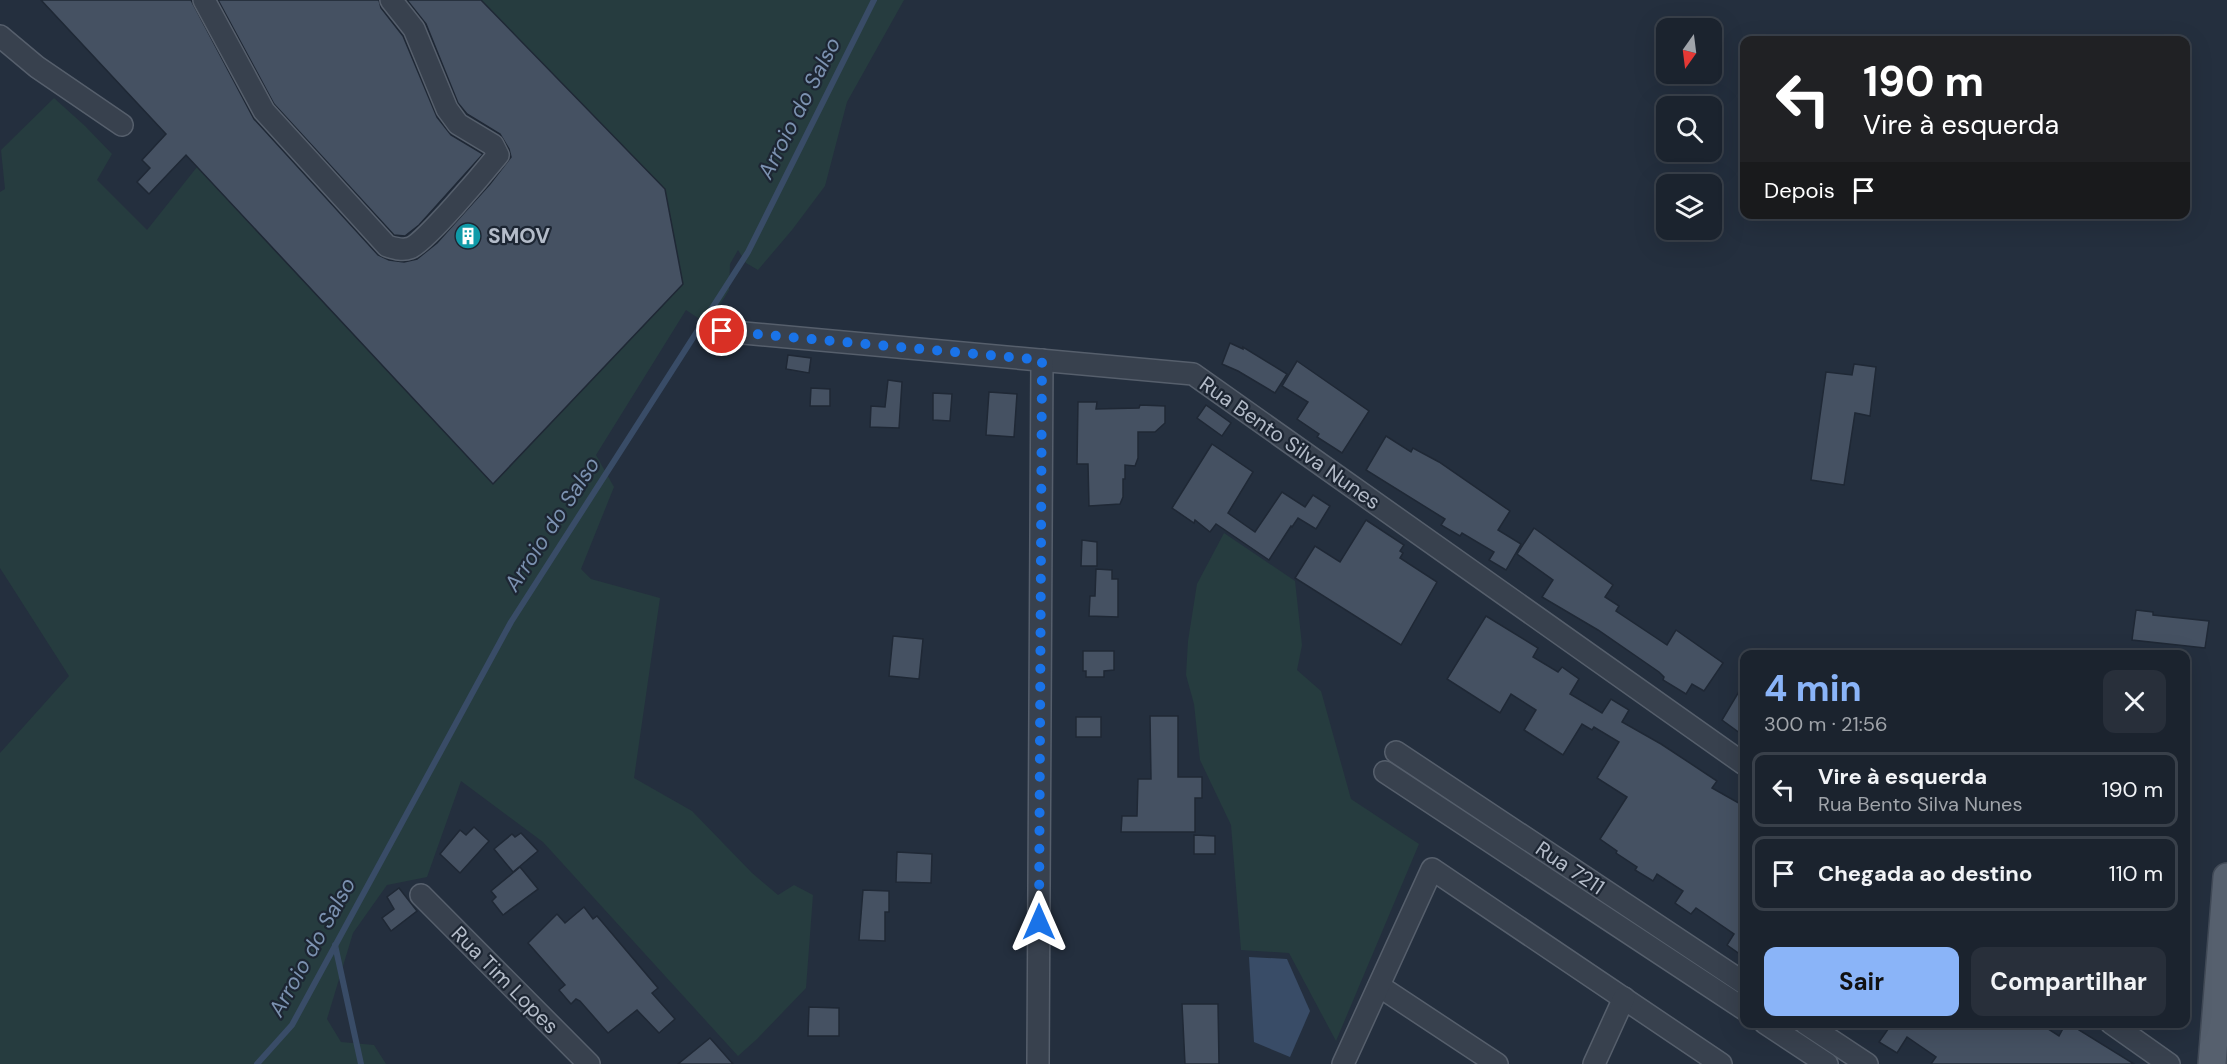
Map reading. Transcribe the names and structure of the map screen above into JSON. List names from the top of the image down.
{
  "streets": {
    "street": ["Rua Bento Silva Nunes", "Rua 7211", "Rua Tim Lopes"]
  },
  "water": ["Arroio do Salso"],
  "places": {
    "building": ["SMOV"]
  },
  "north": "bottom",
  "page": {
    "turn": ["190 m", "Vire à esquerda"],
    "then": "Depois",
    "heading": ["4 min", "300 m · 21:56"],
    "list": [
      {
        "name": "Vire à esquerda",
        "note": "Rua Bento Silva Nunes",
        "value": "190 m"
      },
      {
        "name": "Chegada ao destino",
        "value": "110 m"
      }
    ],
    "buttons": ["Sair", "Compartilhar"]
  }
}
